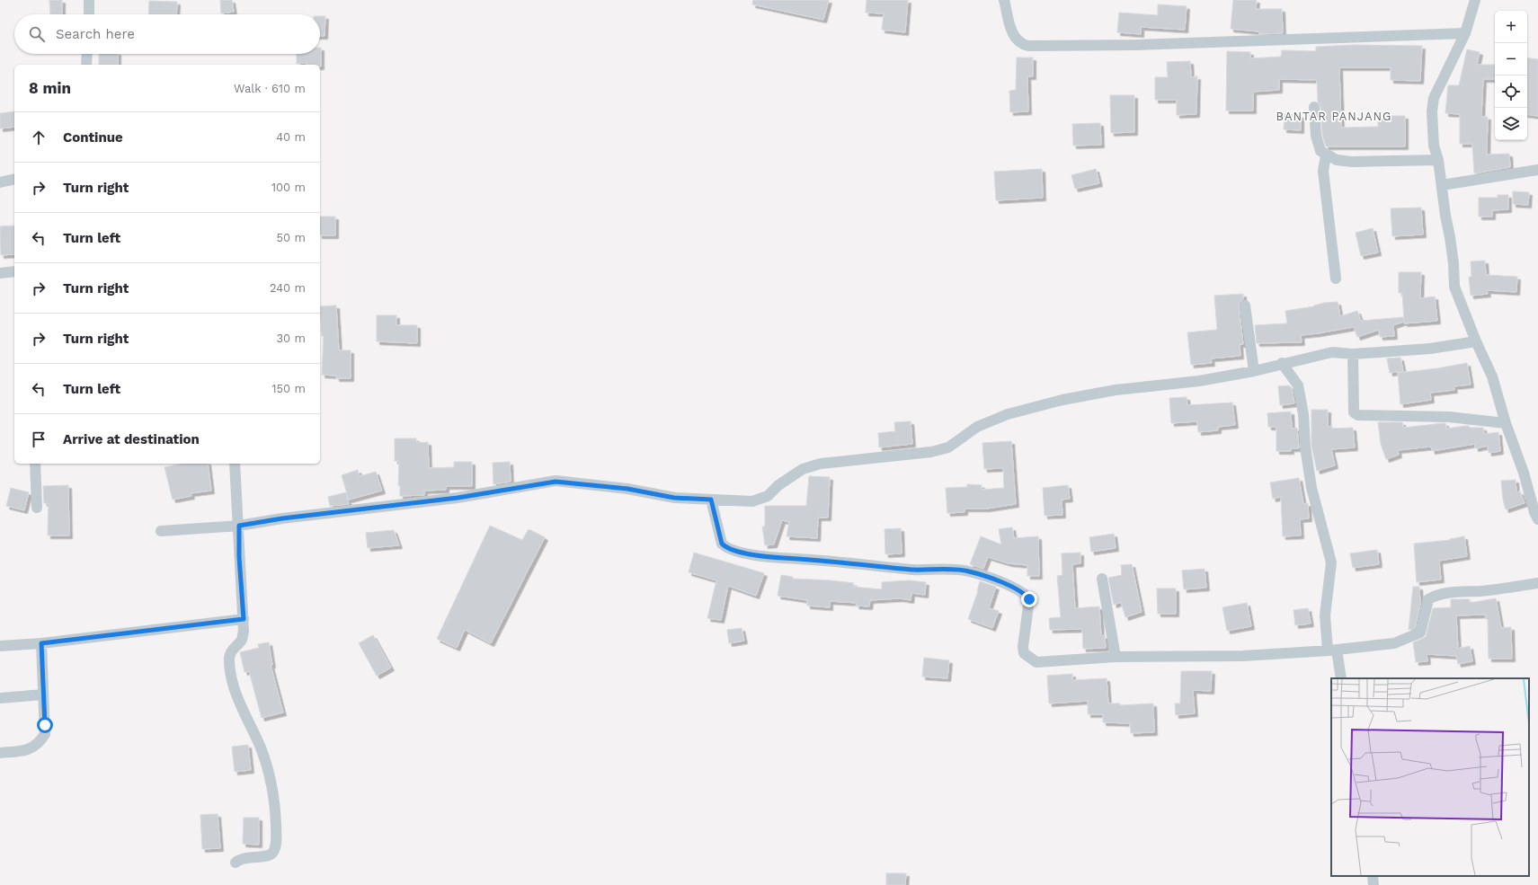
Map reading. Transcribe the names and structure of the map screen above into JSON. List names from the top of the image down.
{
  "districts": ["BANTAR PANJANG"],
  "page": {
    "map_buttons": ["+", "−"],
    "search": "Search here",
    "heading": ["8 min", "Walk · 610 m"],
    "list": [
      ["Continue", "40 m"],
      ["Turn right", "100 m"],
      ["Turn left", "50 m"],
      ["Turn right", "240 m"],
      ["Turn right", "30 m"],
      ["Turn left", "150 m"],
      "Arrive at destination"
    ]
  }
}
